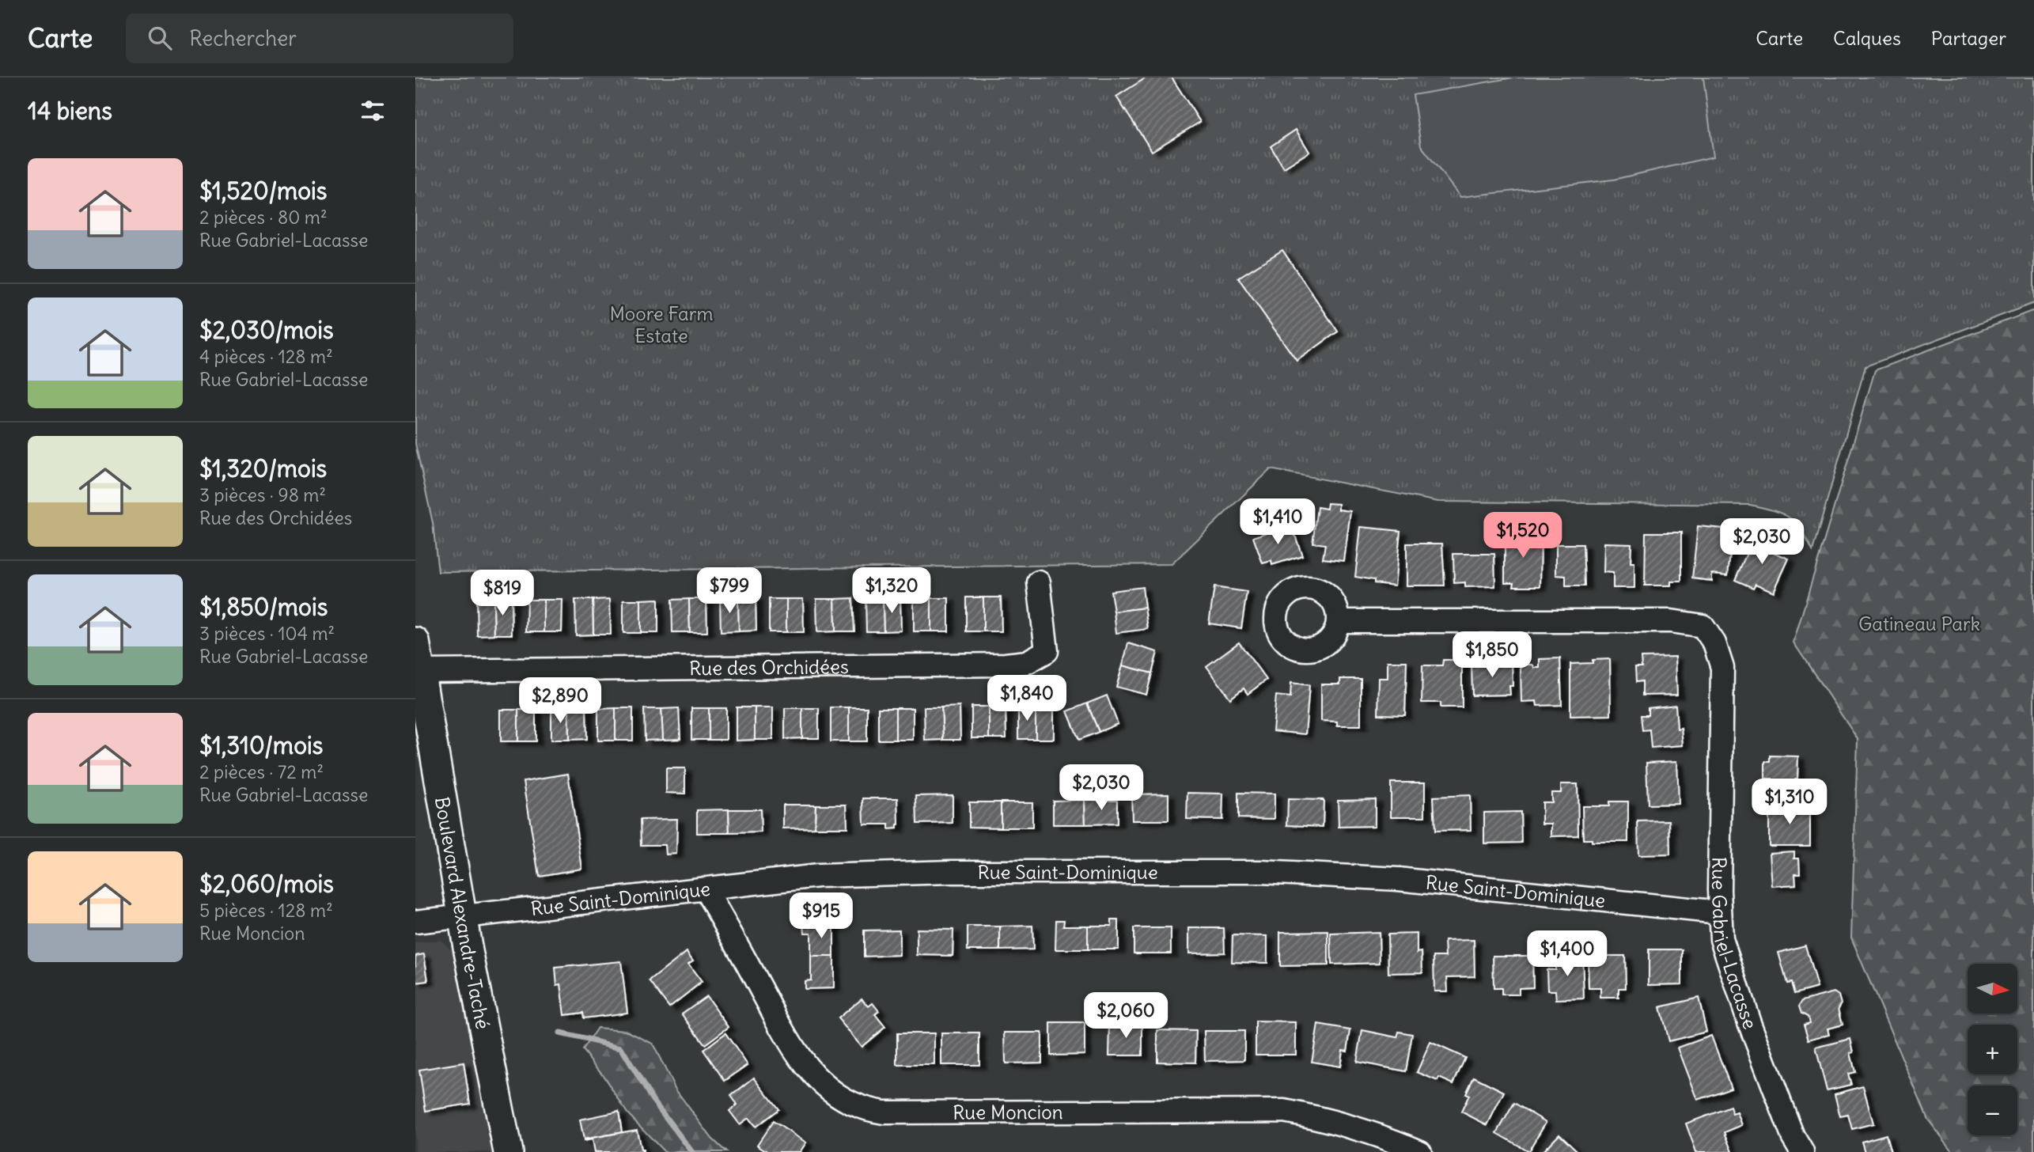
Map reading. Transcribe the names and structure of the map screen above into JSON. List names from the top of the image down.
{
  "streets": {
    "main road": ["Boulevard Alexandre-Taché"],
    "street": [
      "Rue des Orchidées",
      "Rue Saint-Dominique",
      "Rue Gabriel-Lacasse",
      "Rue Moncion"
    ]
  },
  "crossings": [
    ["Rue des Orchidées", "Boulevard Alexandre-Taché"],
    ["Rue Saint-Dominique", "Boulevard Alexandre-Taché"],
    ["Rue Saint-Dominique", "Rue Gabriel-Lacasse"],
    ["Rue Saint-Dominique", "Rue Moncion"]
  ],
  "parks": ["Moore Farm Estate", "Gatineau Park"],
  "north": "right",
  "page": {
    "header": "Carte",
    "search": "Rechercher",
    "nav": ["Carte", "Calques", "Partager"],
    "heading": "14 biens",
    "list": [
      {
        "name": "$1,520/mois",
        "note": "2 pièces · 80 m² · Rue Gabriel-Lacasse"
      },
      {
        "name": "$2,030/mois",
        "note": "4 pièces · 128 m² · Rue Gabriel-Lacasse"
      },
      {
        "name": "$1,320/mois",
        "note": "3 pièces · 98 m² · Rue des Orchidées"
      },
      {
        "name": "$1,850/mois",
        "note": "3 pièces · 104 m² · Rue Gabriel-Lacasse"
      },
      {
        "name": "$1,310/mois",
        "note": "2 pièces · 72 m² · Rue Gabriel-Lacasse"
      },
      {
        "name": "$2,060/mois",
        "note": "5 pièces · 128 m² · Rue Moncion"
      }
    ],
    "price": [
      "$1,410",
      "$1,520",
      "$2,030",
      "$799",
      "$1,320",
      "$819",
      "$1,850",
      "$1,840",
      "$2,890",
      "$2,030",
      "$1,310",
      "$915",
      "$1,400",
      "$2,060"
    ],
    "map_buttons": ["+", "−"]
  }
}
